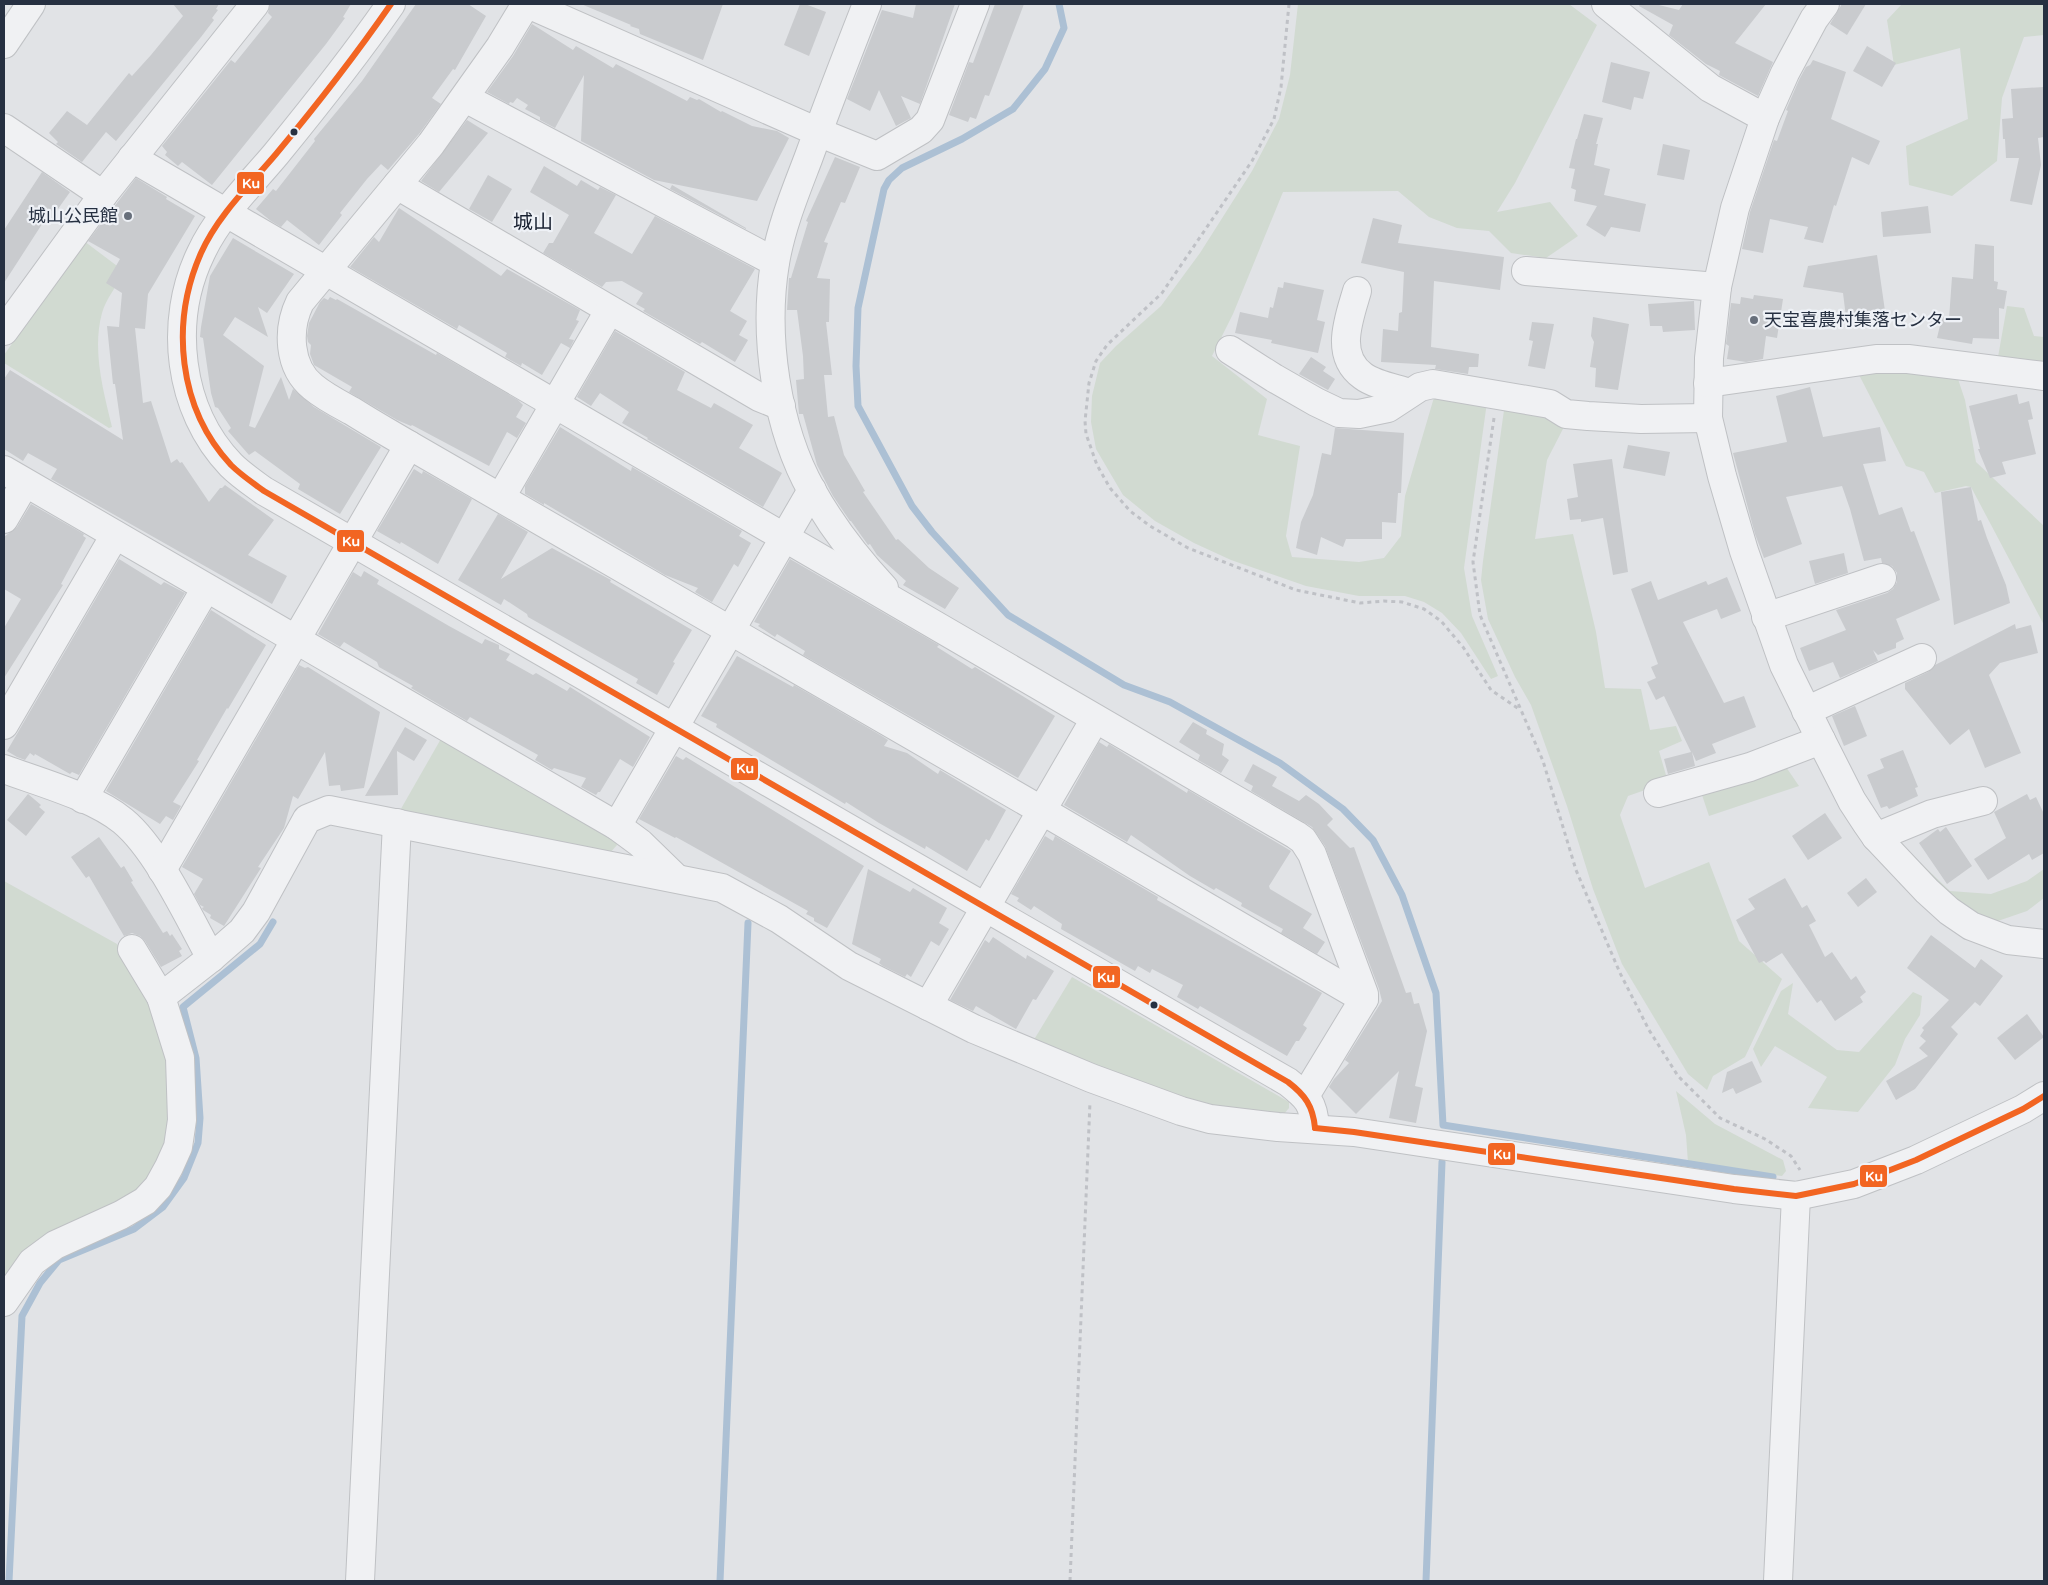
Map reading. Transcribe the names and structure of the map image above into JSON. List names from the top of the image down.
{
  "districts": ["城山"],
  "places": ["城山公民館", "天宝喜農村集落センター"],
  "lines": ["transit line Ku"]
}
